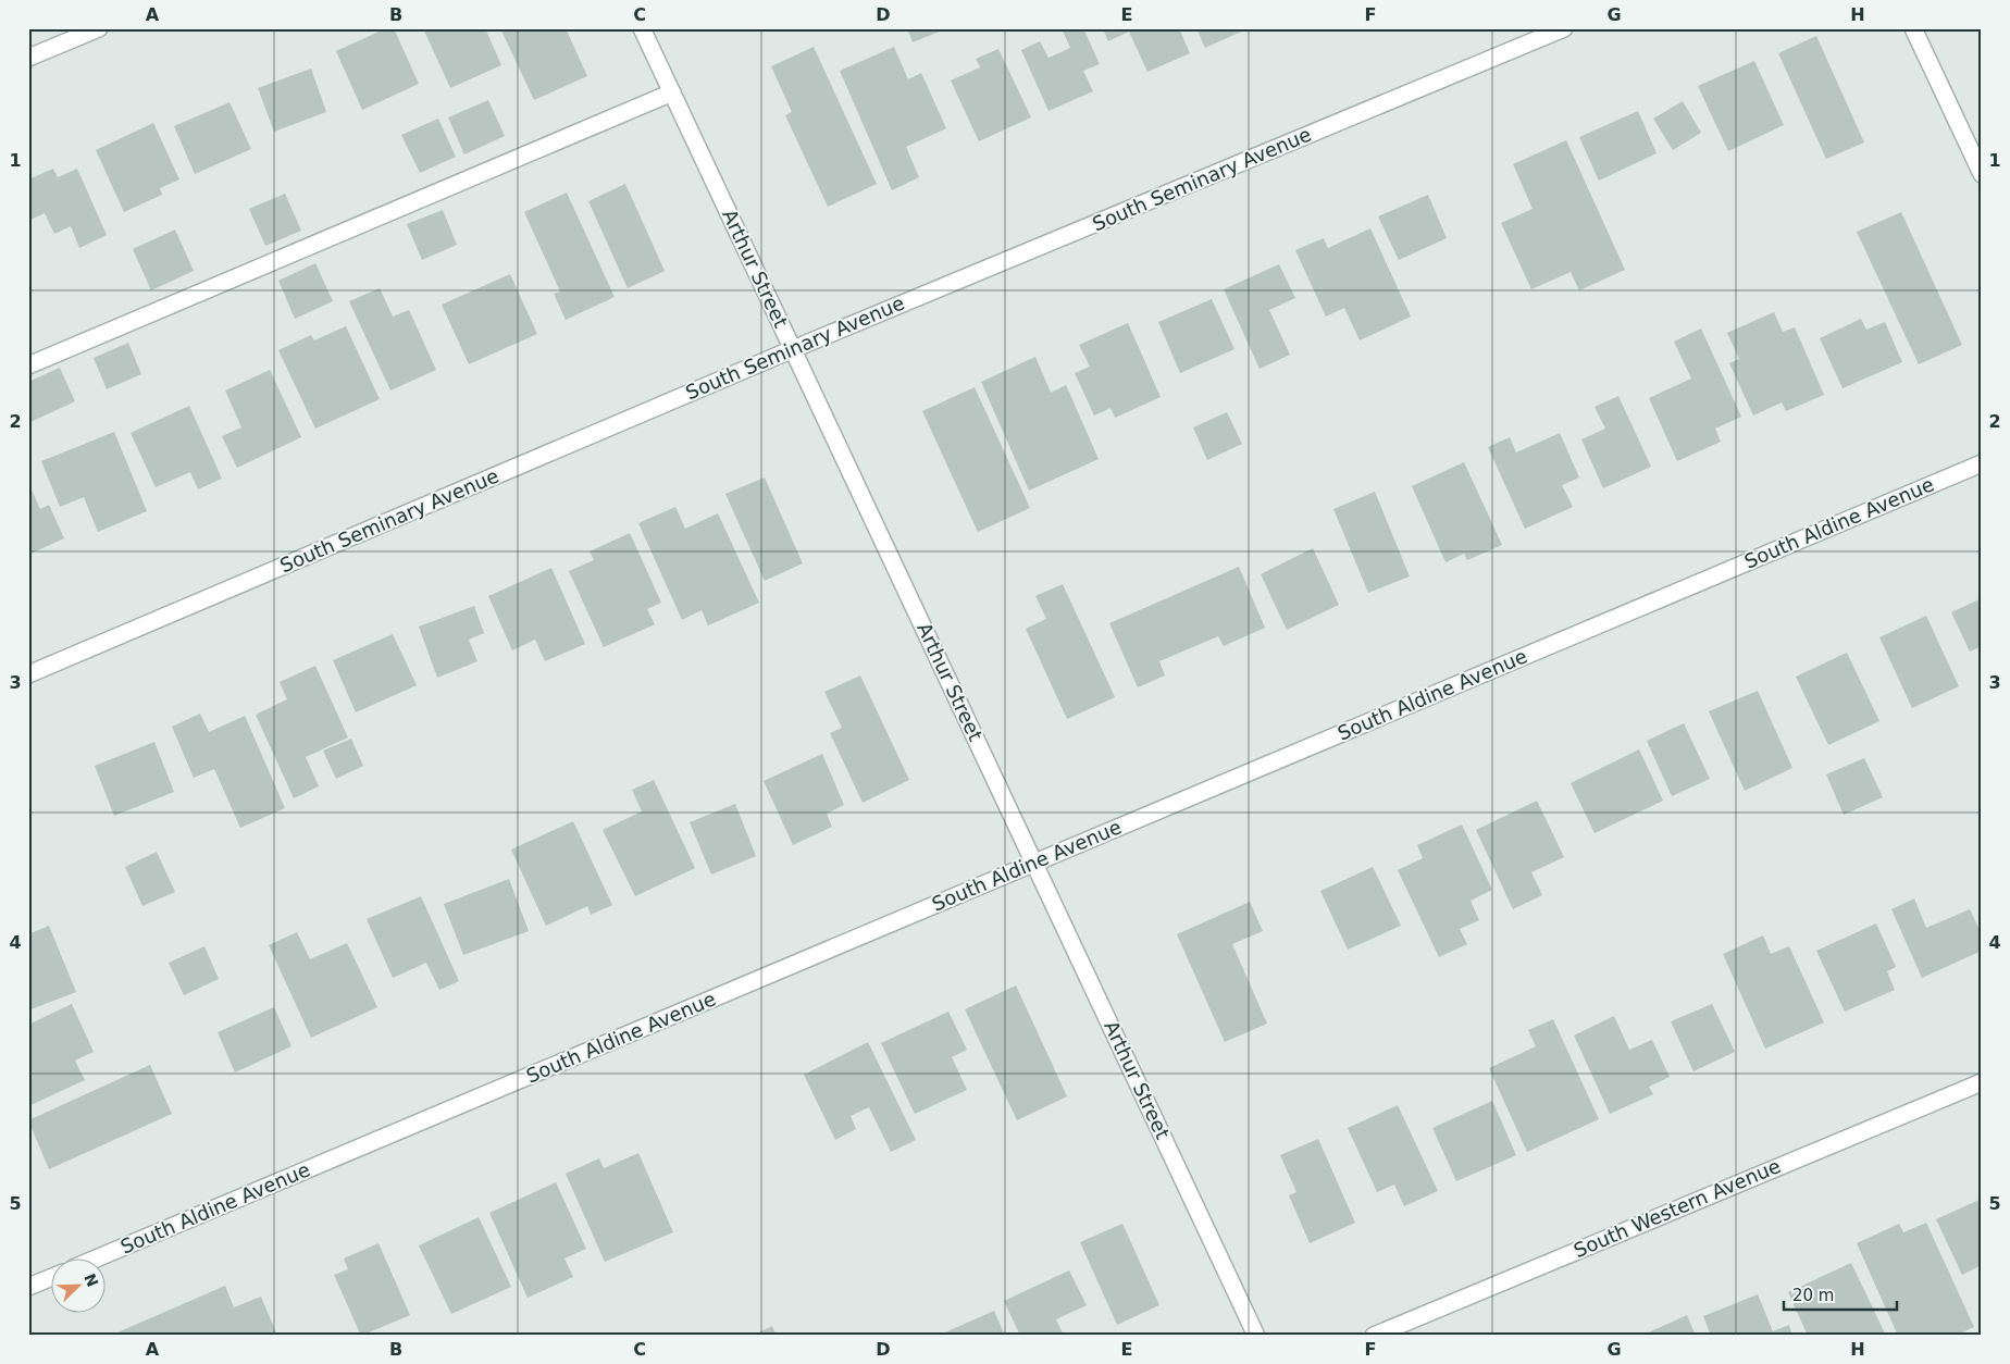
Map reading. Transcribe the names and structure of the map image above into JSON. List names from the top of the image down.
{
  "streets": {
    "street": [
      "South Seminary Avenue",
      "Arthur Street",
      "South Aldine Avenue",
      "South Western Avenue"
    ]
  },
  "crossings": [
    ["South Seminary Avenue", "Arthur Street"],
    ["Arthur Street", "South Aldine Avenue"]
  ],
  "scale_bar": "20 m",
  "north": "top right",
  "grid": {
    "columns": [
      "A",
      "B",
      "C",
      "D",
      "E",
      "F",
      "G",
      "H"
    ],
    "rows": [
      "1",
      "2",
      "3",
      "4",
      "5"
    ]
  }
}
